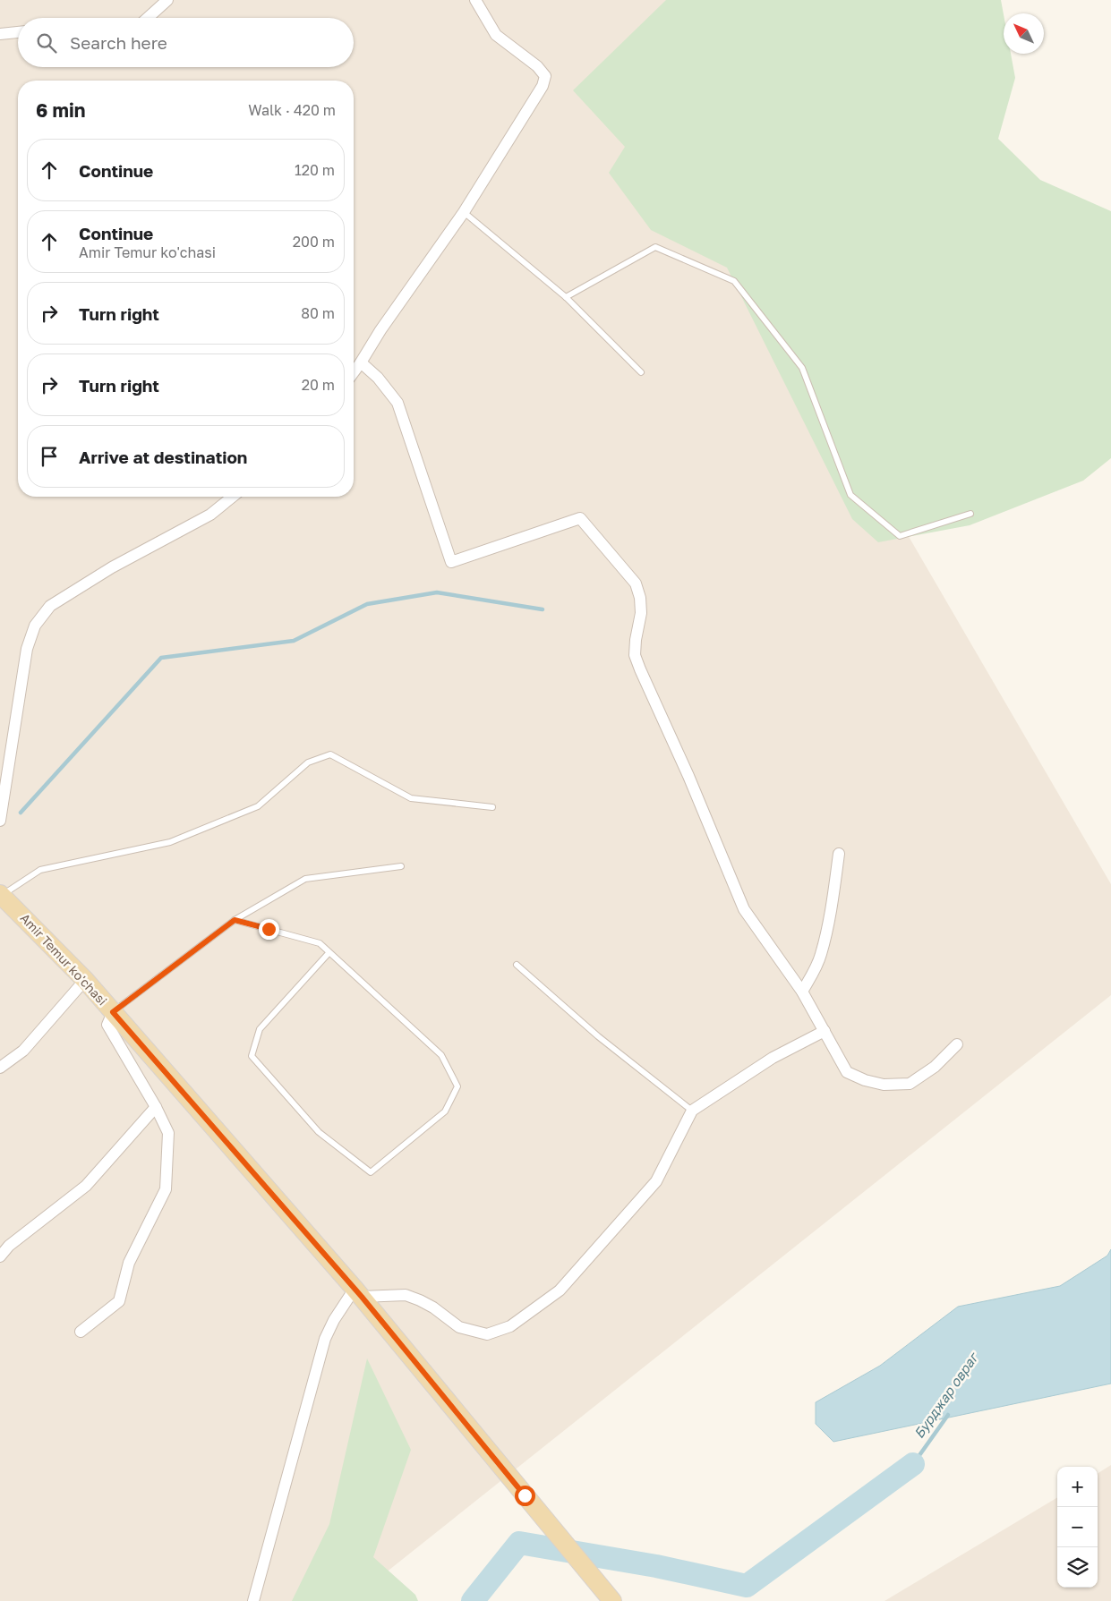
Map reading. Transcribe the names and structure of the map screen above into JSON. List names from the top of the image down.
{
  "streets": {
    "main road": ["Amir Temur ko'chasi"]
  },
  "water": ["Бурджар овраг"],
  "north": "top left",
  "page": {
    "search": "Search here",
    "heading": ["6 min", "Walk · 420 m"],
    "list": [
      ["Continue", "120 m"],
      ["Continue", "Amir Temur ko'chasi", "200 m"],
      ["Turn right", "80 m"],
      ["Turn right", "20 m"],
      "Arrive at destination"
    ],
    "map_buttons": ["+", "−"]
  }
}
